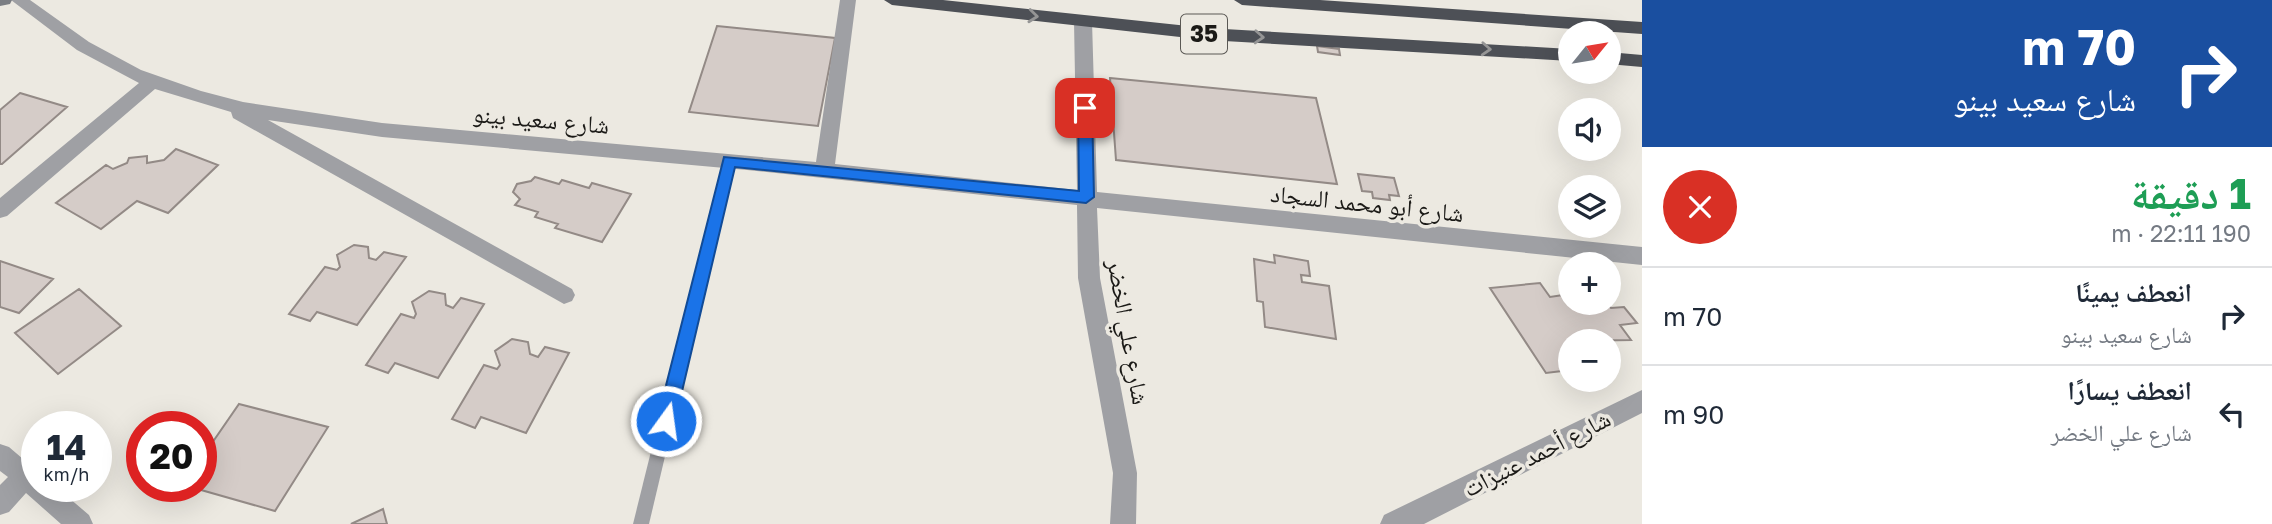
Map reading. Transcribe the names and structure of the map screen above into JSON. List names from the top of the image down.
{
  "streets": {
    "highway": ["35"],
    "street": [
      "شارع سعيد بينو",
      "شارع أبو محمد السجاد",
      "شارع علي الخضر",
      "شارع أحمد عنيزات"
    ]
  },
  "crossings": [
    ["35", "شارع علي الخضر"],
    ["شارع سعيد بينو", "شارع أبو محمد السجاد"],
    ["شارع سعيد بينو", "شارع علي الخضر"],
    ["شارع أبو محمد السجاد", "شارع علي الخضر"]
  ],
  "north": "top right",
  "page": {
    "turn": ["70 m", "شارع سعيد بينو"],
    "map_buttons": ["+", "−"],
    "heading": ["1 دقيقة", "190 m · 22:11"],
    "list": [
      {
        "name": "انعطف يمينًا",
        "note": "شارع سعيد بينو",
        "value": "70 m"
      },
      {
        "name": "انعطف يسارًا",
        "note": "شارع علي الخضر",
        "value": "90 m"
      }
    ],
    "speed": "14 km/h",
    "limit": "20"
  }
}
